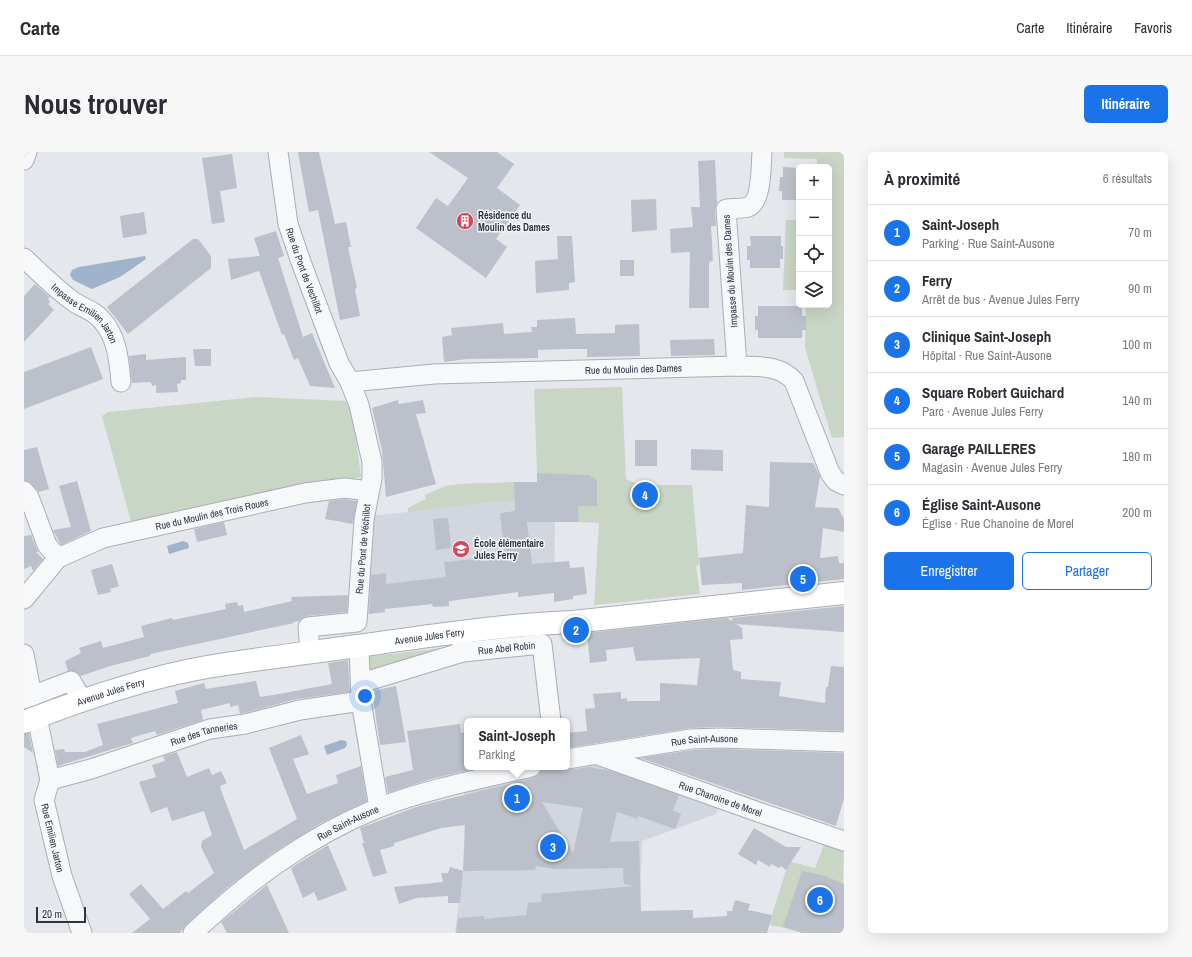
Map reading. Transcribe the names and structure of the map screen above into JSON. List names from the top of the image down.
{
  "streets": {
    "street": [
      "Rue du Pont de Vechillot",
      "Impasse du Moulin des Dames",
      "Impasse Emilien Jarton",
      "Rue du Moulin des Dames",
      "Rue du Moulin des Trois Roues",
      "Rue du Pont de Véchillot",
      "Avenue Jules Ferry",
      "Rue Abel Robin",
      "Rue des Tanneries",
      "Rue Saint-Ausone",
      "Rue Chanoine de Morel",
      "Rue Emilien Jarton"
    ]
  },
  "crossings": [
    ["Rue du Pont de Vechillot", "Rue du Moulin des Dames"],
    ["Rue du Pont de Vechillot", "Rue du Pont de Véchillot"],
    ["Impasse du Moulin des Dames", "Rue du Moulin des Dames"],
    ["Rue du Moulin des Dames", "Rue du Pont de Véchillot"],
    ["Rue du Moulin des Trois Roues", "Rue du Pont de Véchillot"],
    ["Rue du Pont de Véchillot", "Avenue Jules Ferry"],
    ["Avenue Jules Ferry", "Rue Abel Robin"],
    ["Avenue Jules Ferry", "Rue Emilien Jarton"],
    ["Rue Abel Robin", "Rue des Tanneries"],
    ["Rue des Tanneries", "Rue Emilien Jarton"],
    ["Rue Saint-Ausone", "Rue Chanoine de Morel"]
  ],
  "places": {
    "building": ["Résidence du Moulin des Dames"],
    "school or university": ["École élémentaire Jules Ferry"]
  },
  "scale_bar": "20 m",
  "page": {
    "header": "Carte",
    "nav": ["Carte", "Itinéraire", "Favoris"],
    "title": "Nous trouver",
    "buttons": [
      "Itinéraire",
      ["Enregistrer", "Partager"]
    ],
    "heading": ["À proximité", "6 résultats"],
    "map_buttons": ["+", "−"],
    "list": [
      {
        "mark": "1",
        "name": "Saint-Joseph",
        "note": "Parking · Rue Saint-Ausone",
        "value": "70 m"
      },
      {
        "mark": "2",
        "name": "Ferry",
        "note": "Arrêt de bus · Avenue Jules Ferry",
        "value": "90 m"
      },
      {
        "mark": "3",
        "name": "Clinique Saint-Joseph",
        "note": "Hôpital · Rue Saint-Ausone",
        "value": "100 m"
      },
      {
        "mark": "4",
        "name": "Square Robert Guichard",
        "note": "Parc · Avenue Jules Ferry",
        "value": "140 m"
      },
      {
        "mark": "5",
        "name": "Garage PAILLERES",
        "note": "Magasin · Avenue Jules Ferry",
        "value": "180 m"
      },
      {
        "mark": "6",
        "name": "Église Saint-Ausone",
        "note": "Église · Rue Chanoine de Morel",
        "value": "200 m"
      }
    ],
    "pins": [
      "4",
      "5",
      "2",
      "1",
      "3",
      "6"
    ],
    "popup": ["Saint-Joseph", "Parking"],
    "scale": "20 m"
  }
}
